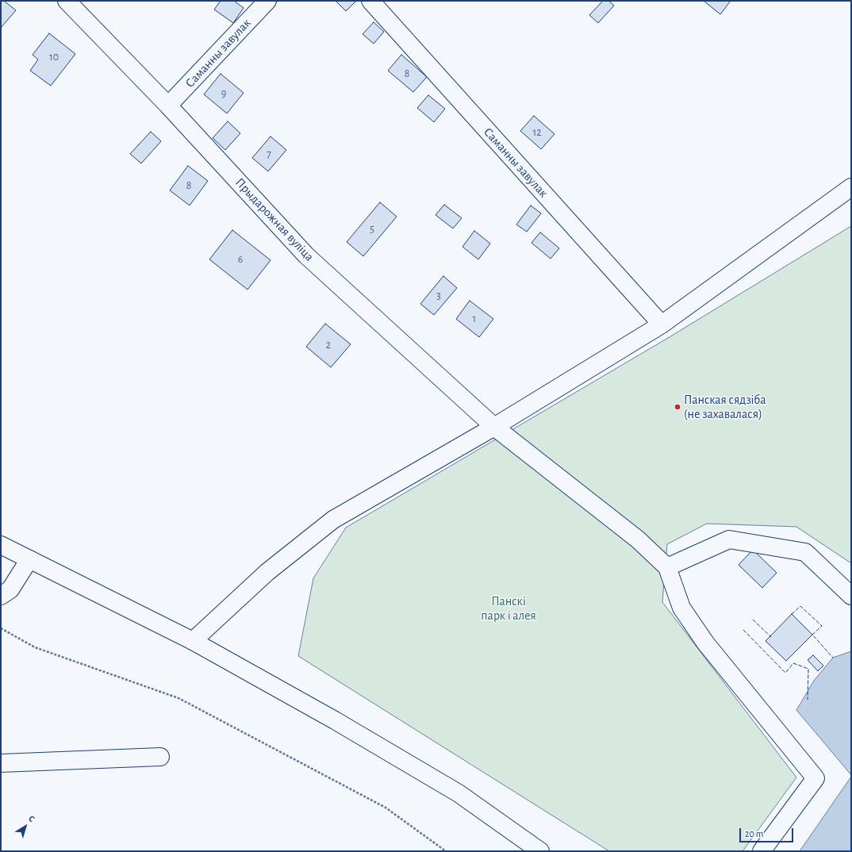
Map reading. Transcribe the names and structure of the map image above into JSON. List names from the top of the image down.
{
  "streets": {
    "street": ["Саманны завулак", "Прыдарожная вуліца"]
  },
  "crossings": [
    ["Саманны завулак", "Прыдарожная вуліца"]
  ],
  "parks": ["Панскі парк і алея"],
  "places": ["Панская сядзіба (не захавалася)"],
  "house_numbers": [
    "10",
    "8",
    "9",
    "12",
    "7",
    "8",
    "5",
    "6",
    "3",
    "1",
    "2"
  ],
  "scale_bar": "20 m",
  "north": "top right"
}
